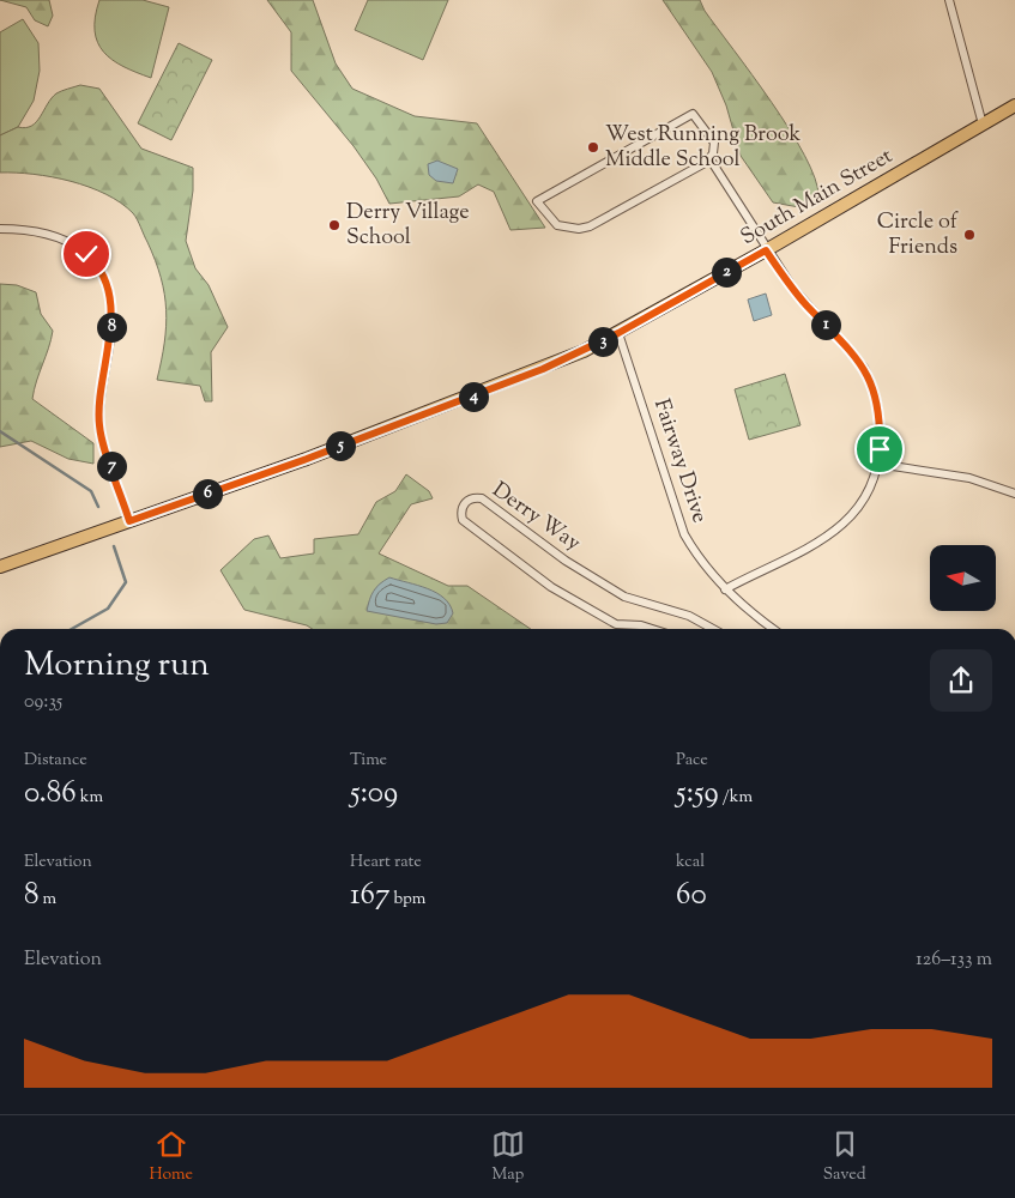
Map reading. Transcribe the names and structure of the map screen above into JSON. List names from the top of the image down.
{
  "streets": {
    "main road": ["South Main Street"],
    "street": ["Fairway Drive", "Derry Way"]
  },
  "crossings": [
    ["South Main Street", "Fairway Drive"]
  ],
  "places": ["West Running Brook Middle School", "Derry Village School", "Circle of Friends"],
  "north": "left",
  "page": {
    "pins": [
      "2",
      "1",
      "8",
      "3",
      "4",
      "5",
      "7",
      "6"
    ],
    "heading": ["Morning run", "09:35"],
    "stats": [
      ["Distance", "0.86 km"],
      ["Time", "5:09"],
      ["Pace", "5:59 /km"],
      ["Elevation", "8 m"],
      ["Heart rate", "167 bpm"],
      ["kcal", "60"]
    ],
    "chart": ["Elevation", "126–133 m"],
    "tabs": ["Home", "Map", "Saved"]
  }
}
